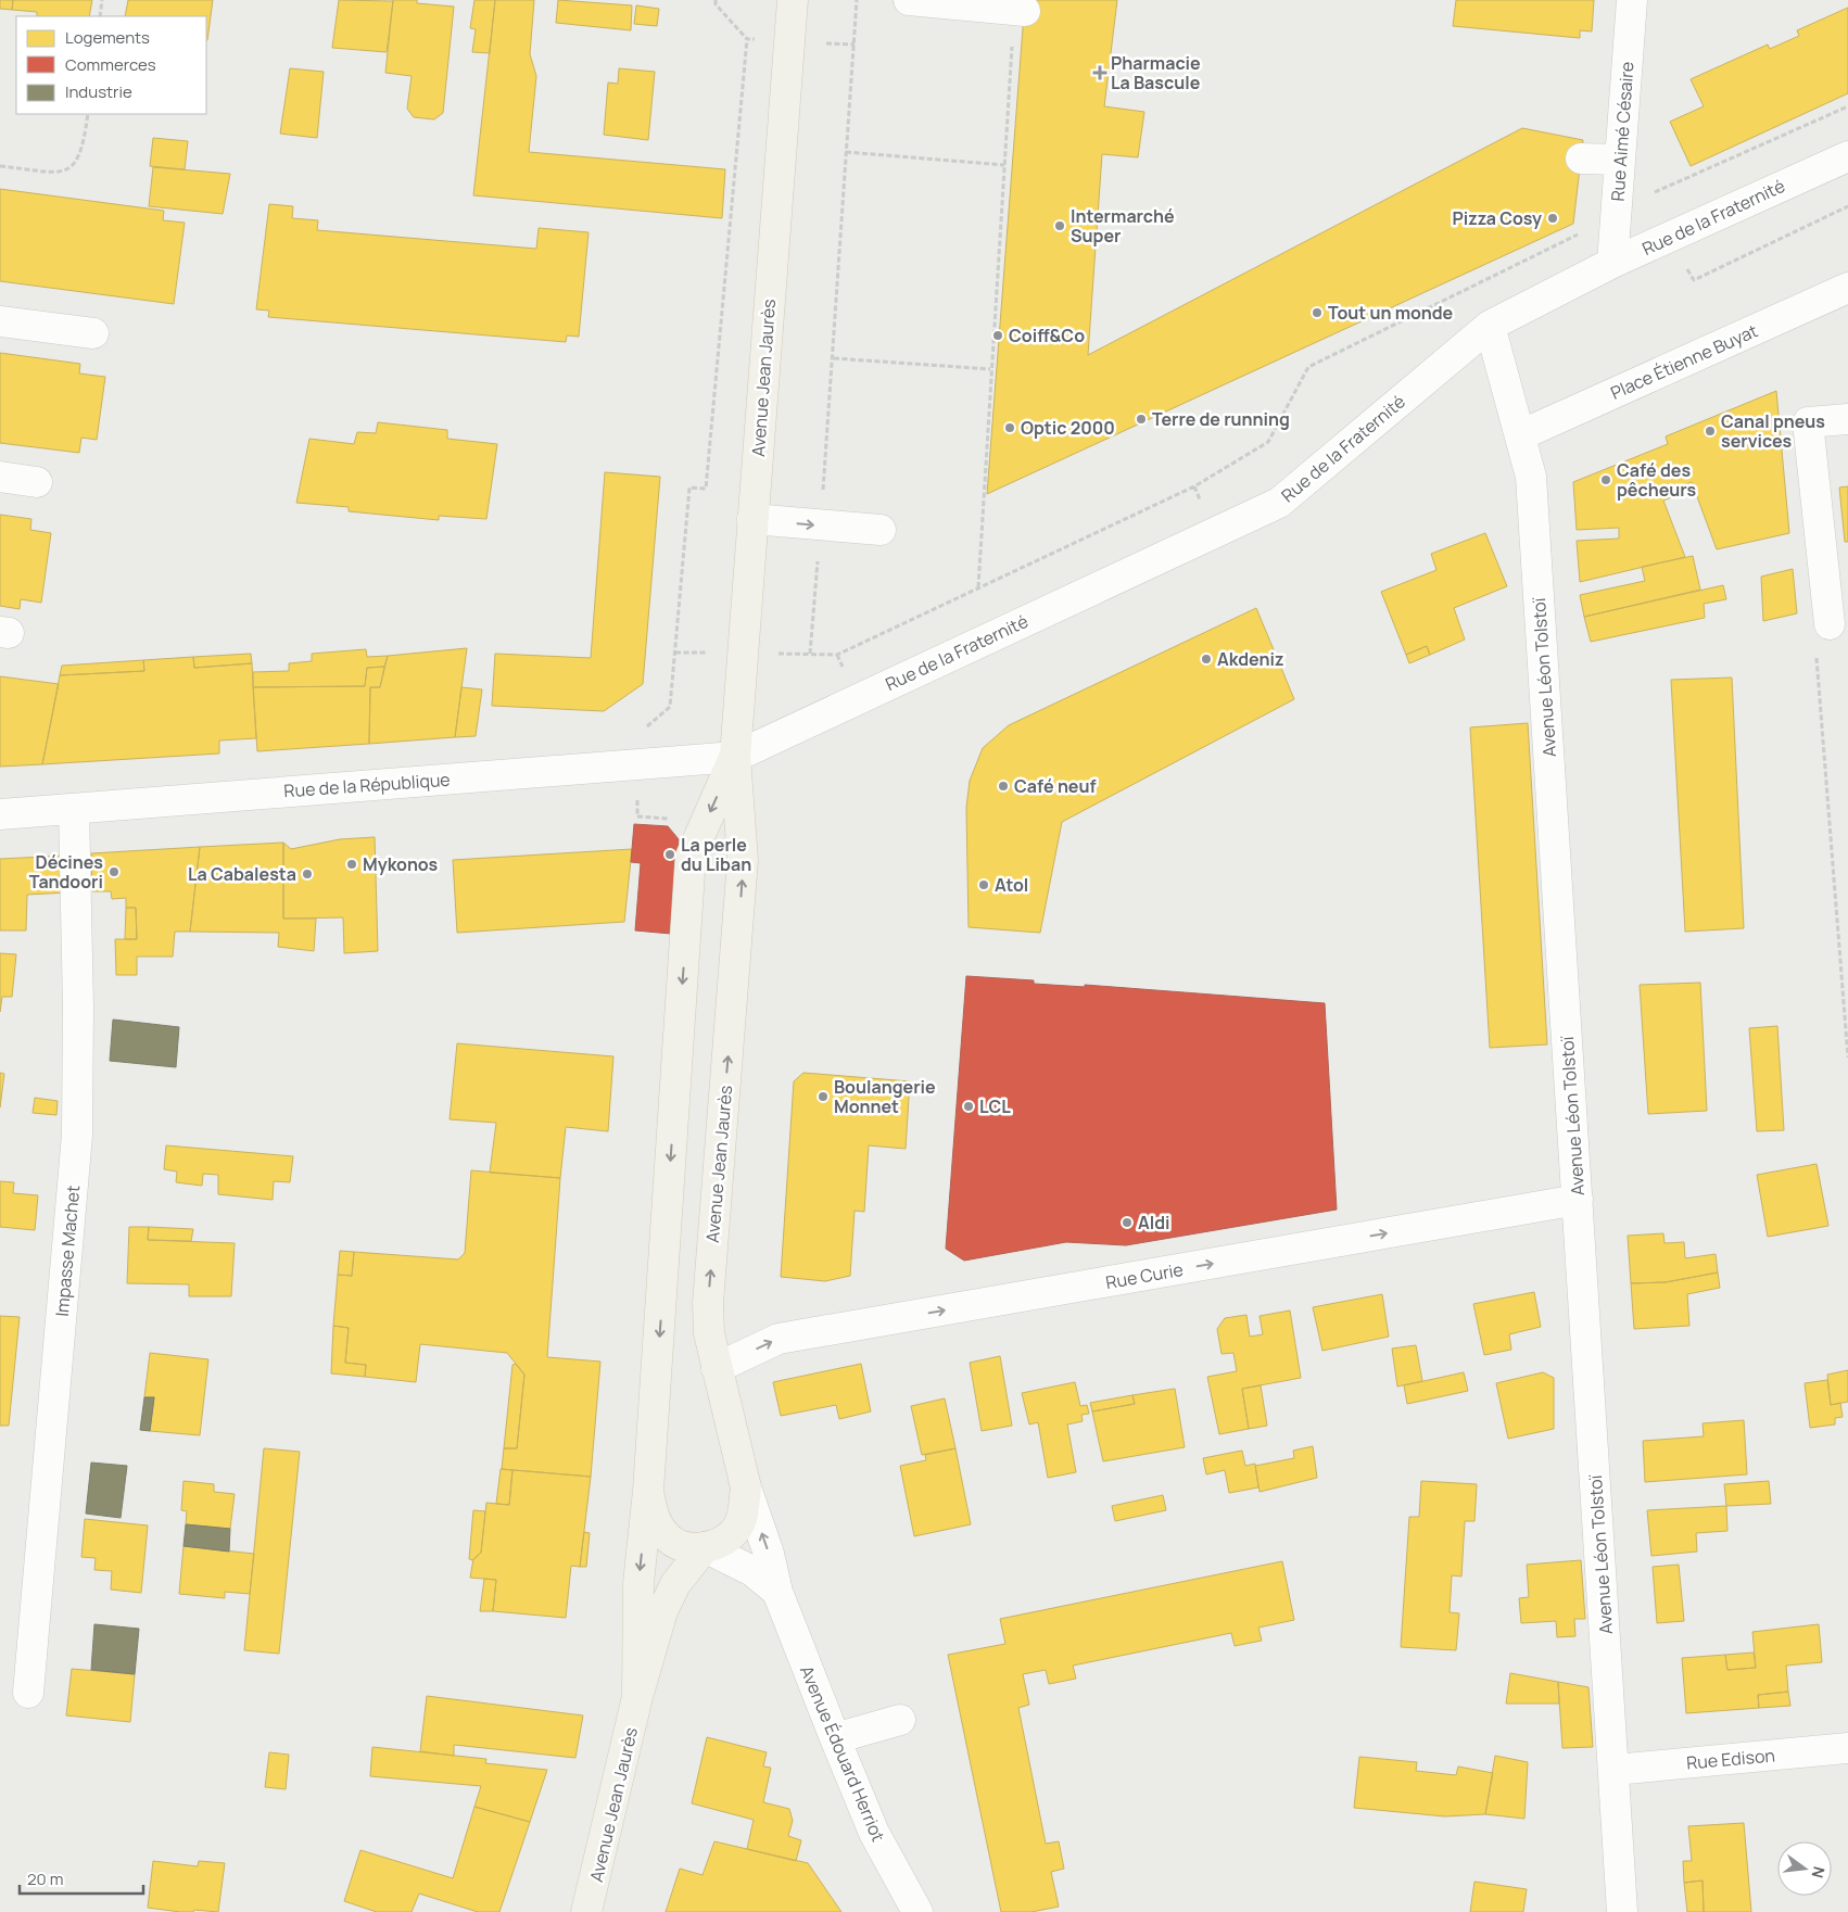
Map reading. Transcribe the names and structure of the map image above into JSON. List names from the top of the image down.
{
  "streets": {
    "main road": ["Avenue Jean Jaurès"],
    "street": [
      "Rue Aimé Césaire",
      "Rue de la Fraternité",
      "Place Étienne Buyat",
      "Avenue Léon Tolstoï",
      "Rue de la République",
      "Impasse Machet",
      "Rue Curie",
      "Avenue Édouard Herriot",
      "Rue Edison"
    ]
  },
  "crossings": [
    ["Rue Aimé Césaire", "Rue de la Fraternité"],
    ["Rue de la Fraternité", "Avenue Jean Jaurès"],
    ["Rue de la Fraternité", "Avenue Léon Tolstoï"],
    ["Rue de la Fraternité", "Rue de la République"],
    ["Place Étienne Buyat", "Avenue Léon Tolstoï"],
    ["Avenue Jean Jaurès", "Rue de la République"],
    ["Avenue Jean Jaurès", "Rue Curie"],
    ["Avenue Jean Jaurès", "Avenue Édouard Herriot"],
    ["Avenue Léon Tolstoï", "Rue Curie"],
    ["Avenue Léon Tolstoï", "Rue Edison"],
    ["Rue de la République", "Impasse Machet"]
  ],
  "one_way": ["Rue Curie"],
  "places": {
    "health": ["Pharmacie La Bascule"],
    "other": [
      "Pizza Cosy",
      "Intermarché Super",
      "Tout un monde",
      "Coiff&Co",
      "Terre de running",
      "Optic 2000",
      "Canal pneus services",
      "Café des pêcheurs",
      "Akdeniz",
      "Café neuf",
      "La perle du Liban",
      "Mykonos",
      "Décines Tandoori",
      "La Cabalesta",
      "Atol",
      "Boulangerie Monnet",
      "LCL",
      "Aldi"
    ]
  },
  "legend": ["Logements", "Commerces", "Industrie"],
  "scale_bar": "20 m",
  "north": "right"
}
